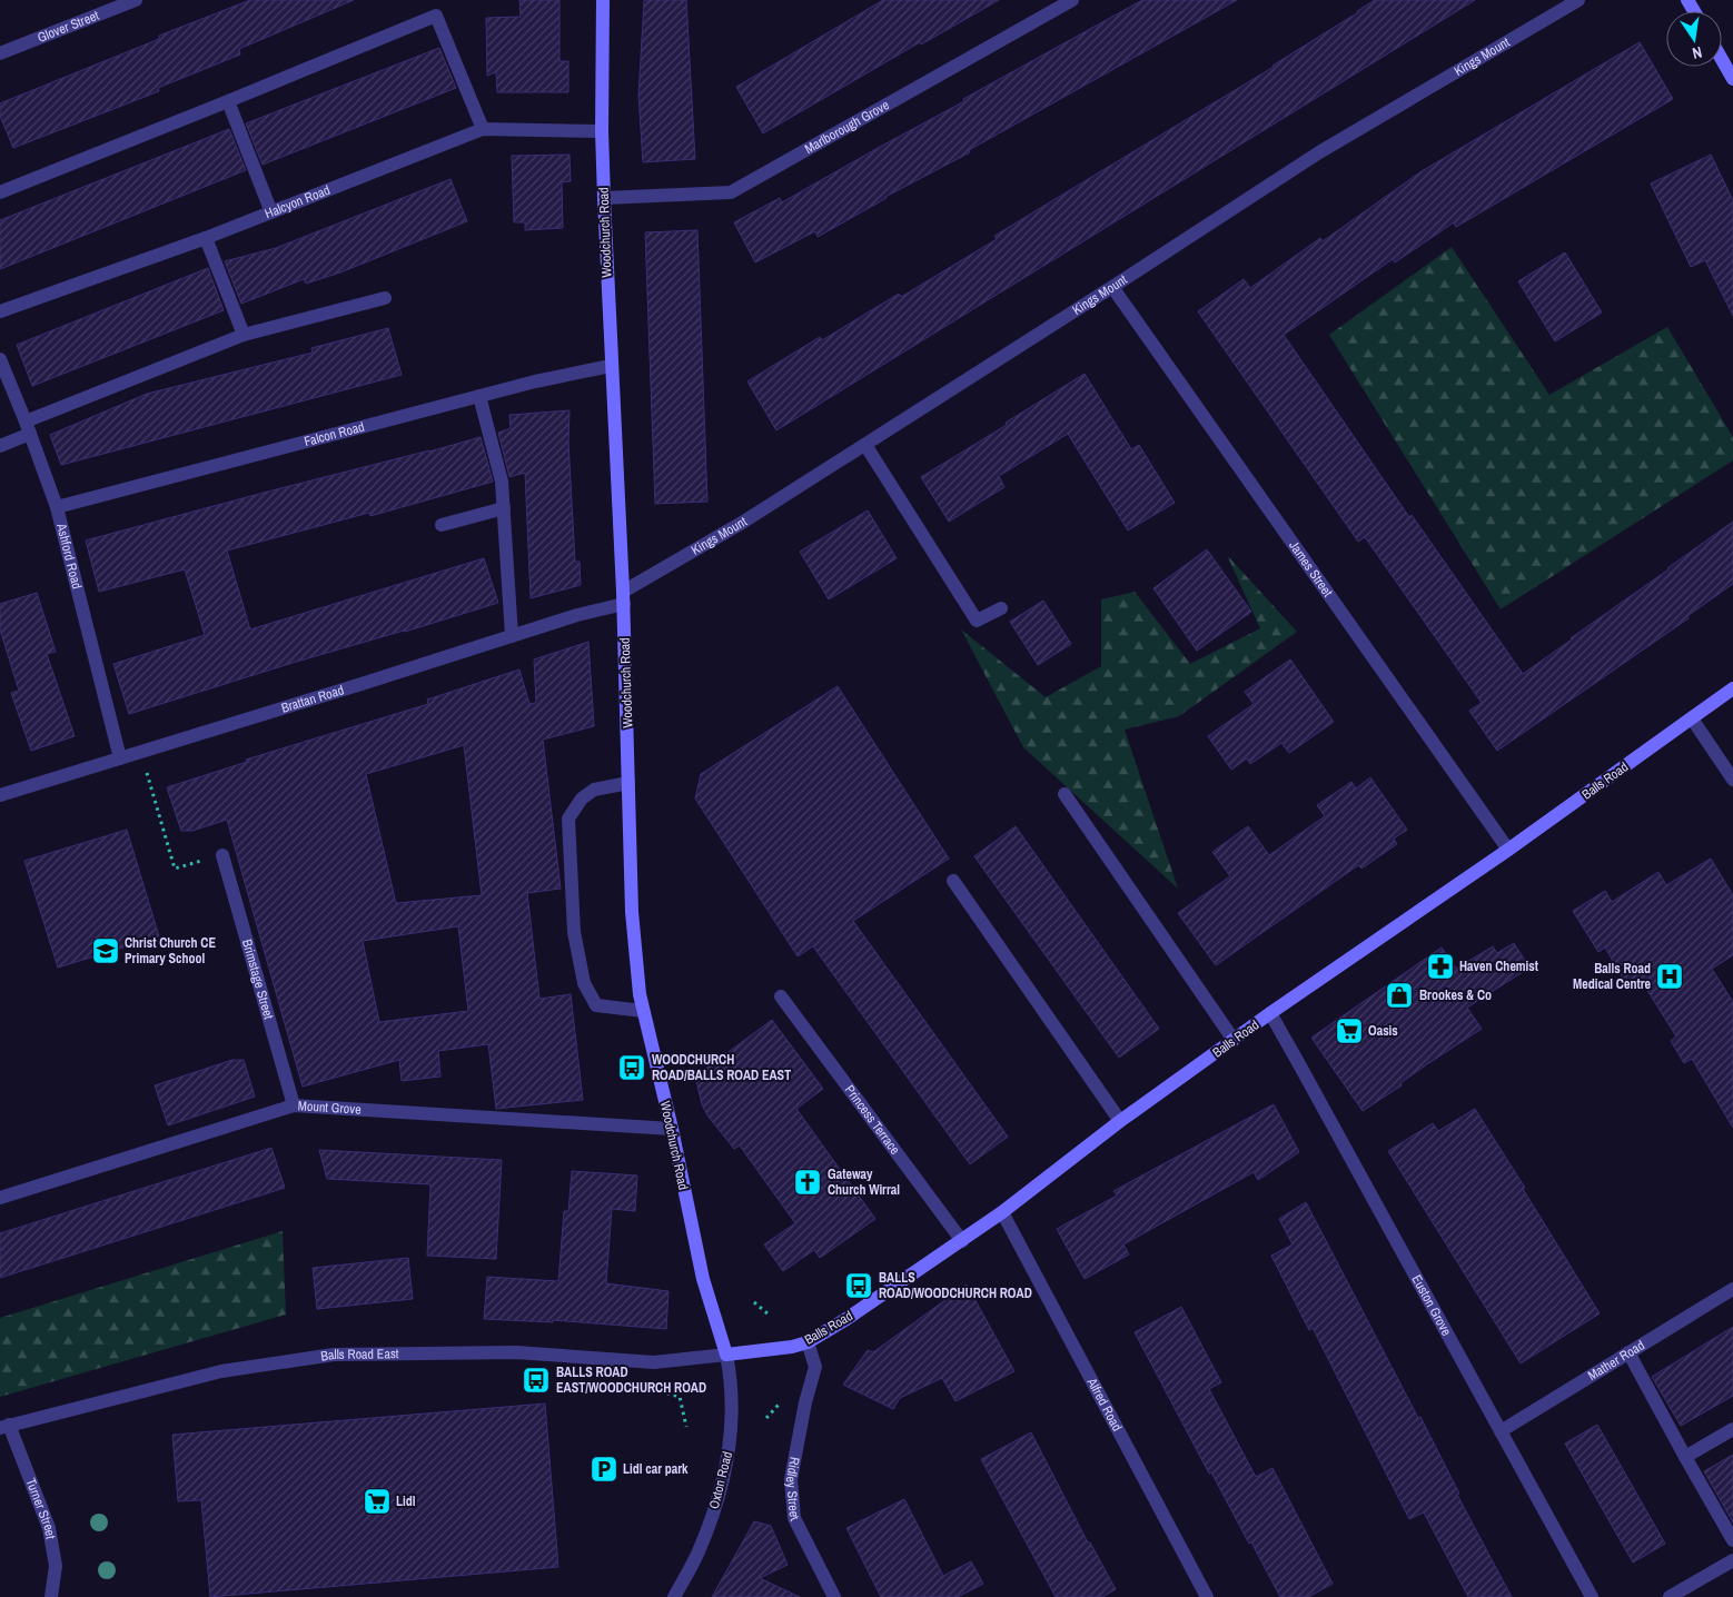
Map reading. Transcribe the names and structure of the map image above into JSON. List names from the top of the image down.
{
  "streets": {
    "street": [
      "Glover Street",
      "Kings Mount",
      "Marlborough Grove",
      "Halcyon Road",
      "Woodchurch Road",
      "Falcon Road",
      "Ashford Road",
      "James Street",
      "Brattan Road",
      "Balls Road",
      "Brimstage Street",
      "Mount Grove",
      "Princess Terrace",
      "Euston Grove",
      "Balls Road East",
      "Mather Road",
      "Alfred Road",
      "Oxton Road",
      "Ridley Street",
      "Turner Street"
    ]
  },
  "crossings": [
    ["Kings Mount", "Woodchurch Road"],
    ["Kings Mount", "James Street"],
    ["Kings Mount", "Brattan Road"],
    ["Marlborough Grove", "Woodchurch Road"],
    ["Halcyon Road", "Woodchurch Road"],
    ["Woodchurch Road", "Falcon Road"],
    ["Woodchurch Road", "Brattan Road"],
    ["Woodchurch Road", "Balls Road"],
    ["Woodchurch Road", "Mount Grove"],
    ["Woodchurch Road", "Balls Road East"],
    ["Woodchurch Road", "Oxton Road"],
    ["Falcon Road", "Ashford Road"],
    ["Ashford Road", "Brattan Road"],
    ["James Street", "Balls Road"],
    ["Balls Road", "Princess Terrace"],
    ["Balls Road", "Euston Grove"],
    ["Balls Road", "Balls Road East"],
    ["Balls Road", "Alfred Road"],
    ["Balls Road", "Oxton Road"],
    ["Balls Road", "Ridley Street"],
    ["Brimstage Street", "Mount Grove"],
    ["Euston Grove", "Mather Road"],
    ["Balls Road East", "Oxton Road"],
    ["Balls Road East", "Turner Street"]
  ],
  "places": {
    "school or university": ["Christ Church CE Primary School"],
    "pharmacy": ["Haven Chemist"],
    "hospital": ["Balls Road Medical Centre"],
    "shop": ["Brookes & Co"],
    "supermarket": ["Oasis", "Lidl"],
    "bus stop": ["WOODCHURCH ROAD/BALLS ROAD EAST", "BALLS ROAD/WOODCHURCH ROAD", "BALLS ROAD EAST/WOODCHURCH ROAD"],
    "church": ["Gateway Church Wirral"],
    "parking": ["Lidl car park"]
  },
  "north": "bottom"
}
